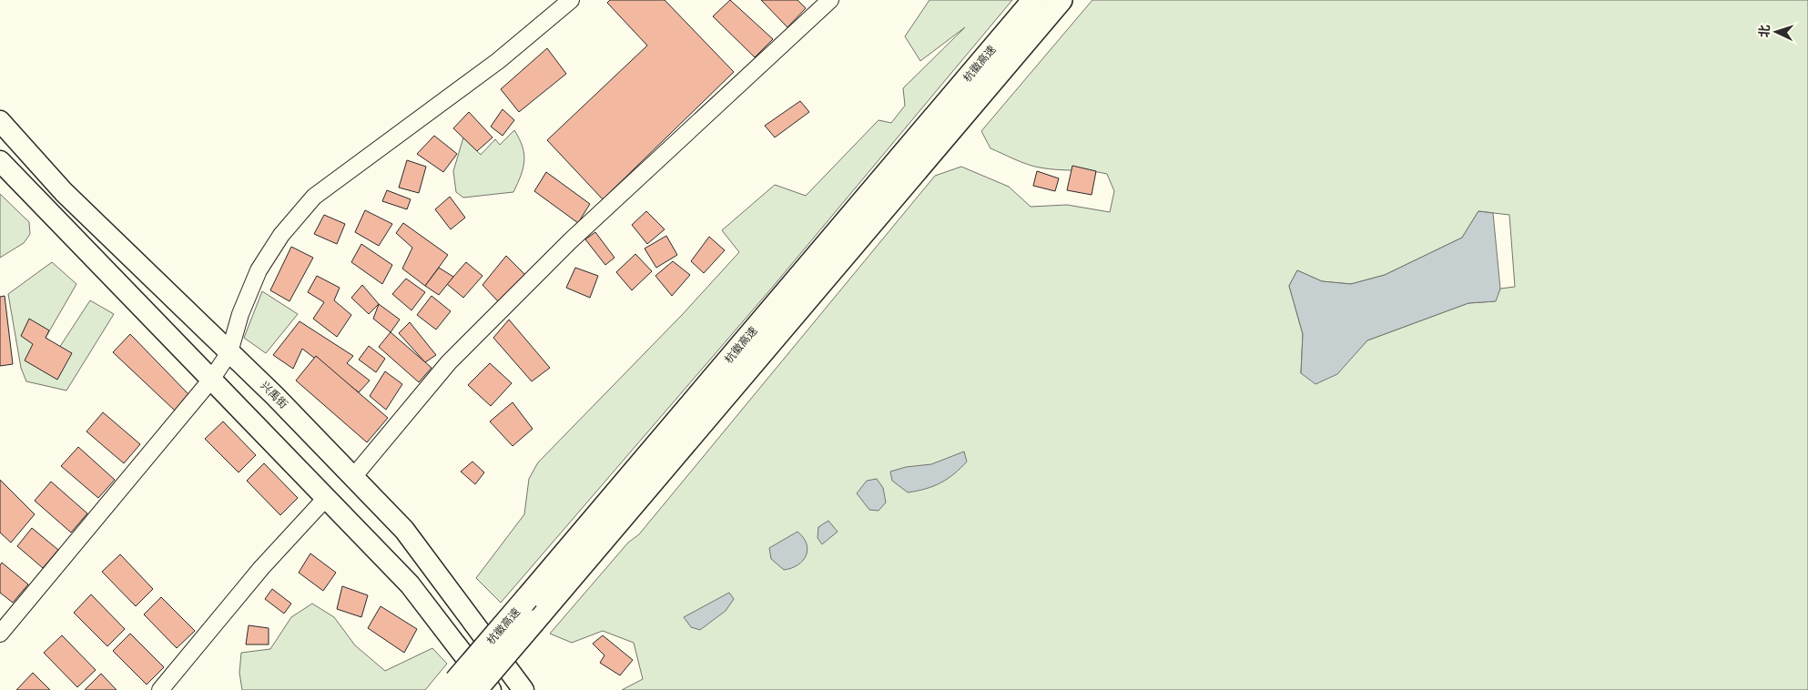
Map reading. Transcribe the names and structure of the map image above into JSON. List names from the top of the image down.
{
  "streets": {
    "highway": ["杭徽高速"],
    "main road": ["兴禹街"]
  },
  "north": "left"
}
